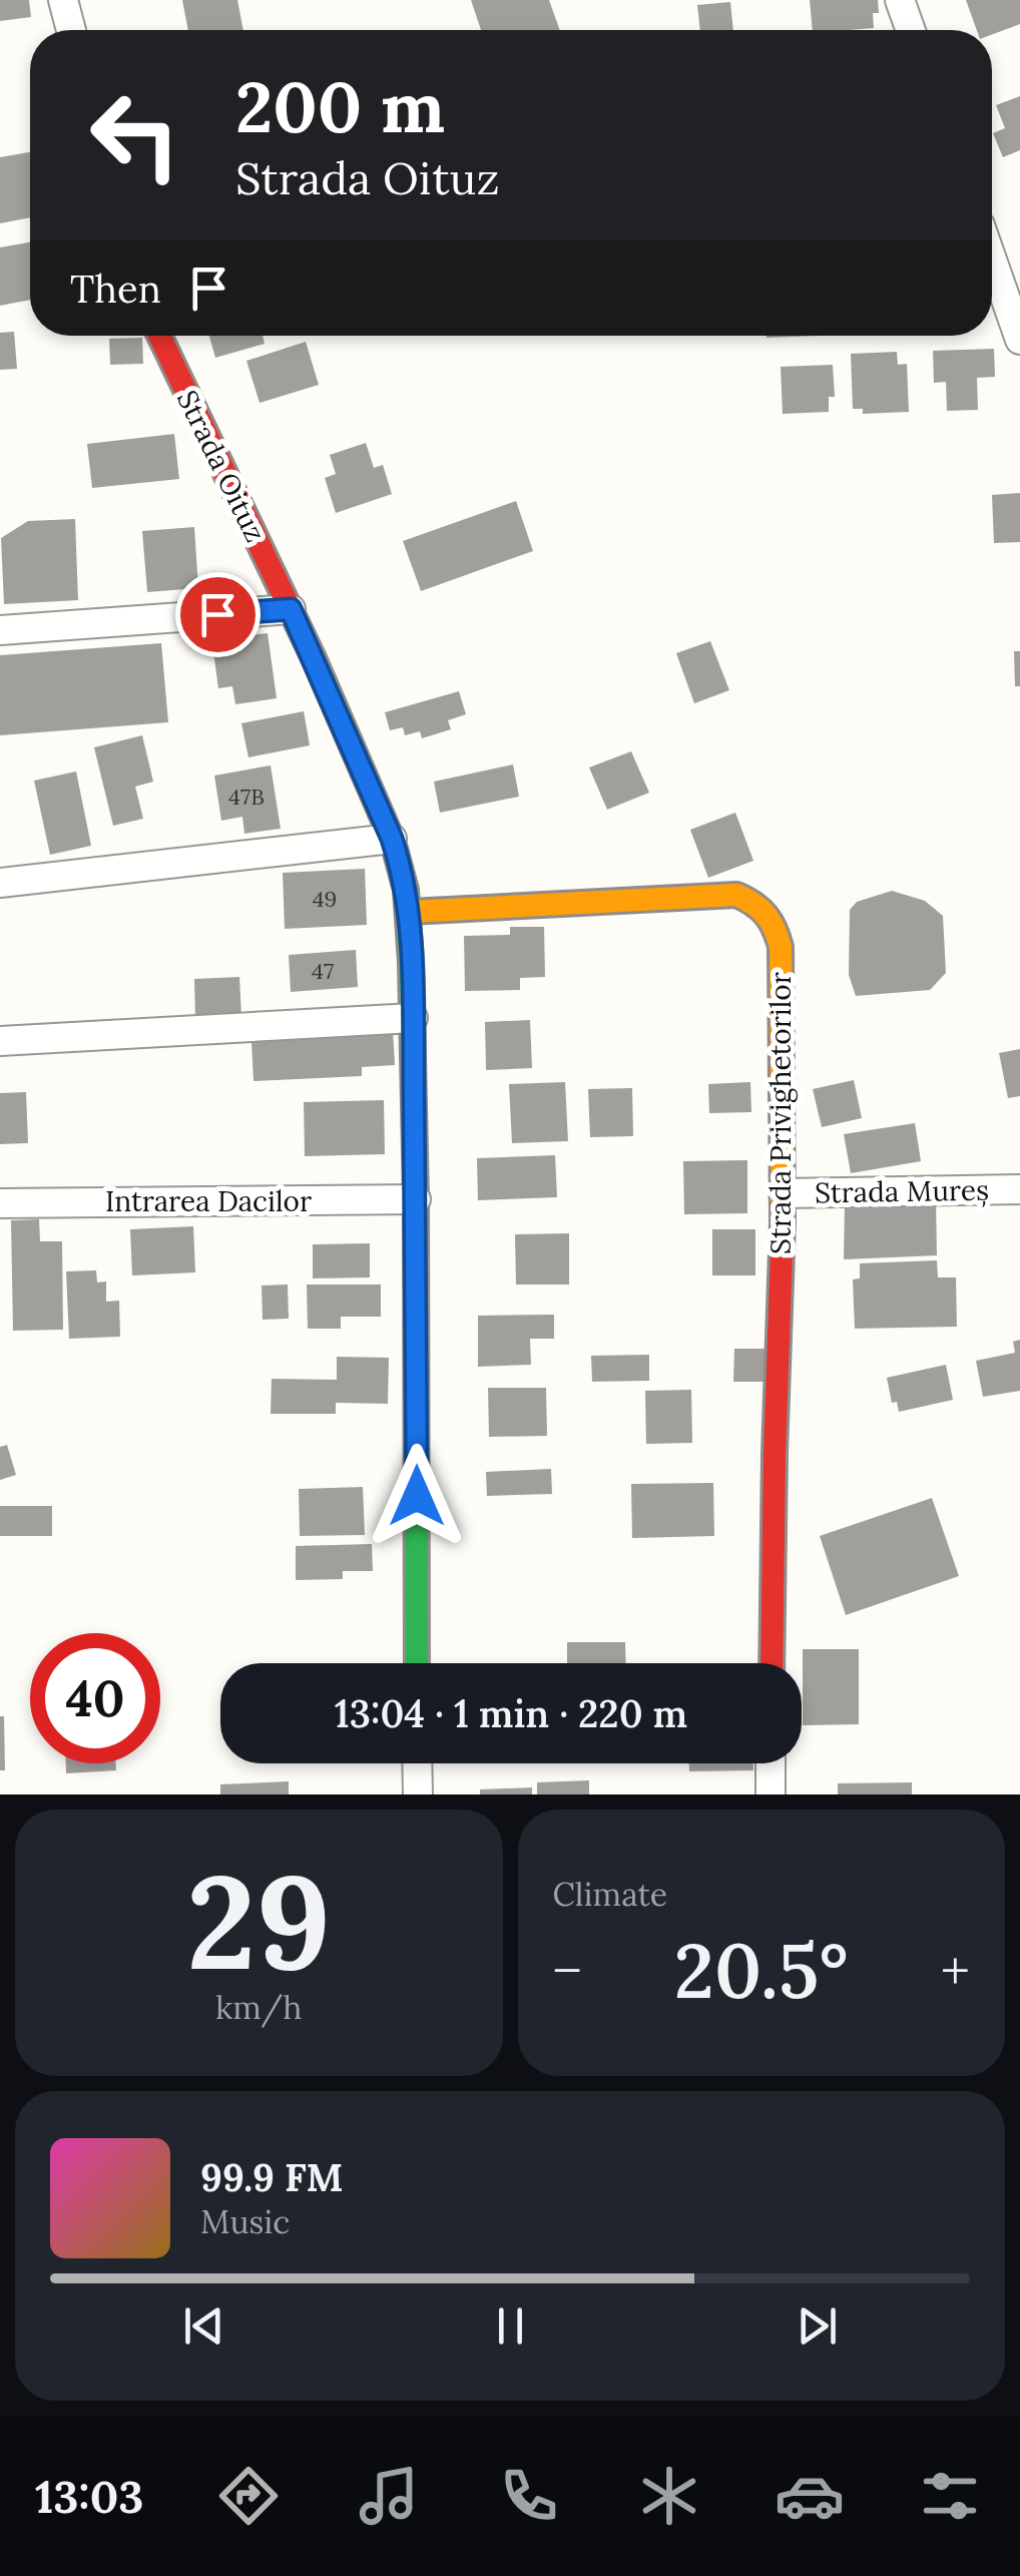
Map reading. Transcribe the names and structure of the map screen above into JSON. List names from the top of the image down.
{
  "streets": {
    "street": [
      "Strada Oituz",
      "Strada Privighetorilor",
      "Strada Mureș",
      "Intrarea Dacilor"
    ]
  },
  "crossings": [
    ["Strada Oituz", "Strada Privighetorilor"],
    ["Strada Oituz", "Intrarea Dacilor"],
    ["Strada Privighetorilor", "Strada Mureș"]
  ],
  "house_numbers": ["47B", "49", "47"],
  "page": {
    "turn": ["200 m", "Strada Oituz"],
    "then": "Then",
    "limit": "40",
    "trip": "13:04 · 1 min · 220 m",
    "tile": [
      ["29", "km/h"],
      "Climate"
    ],
    "heat": ["−", "20.5°", "+"],
    "song": ["99.9 FM", "Music"],
    "tabs": "13:03"
  }
}
